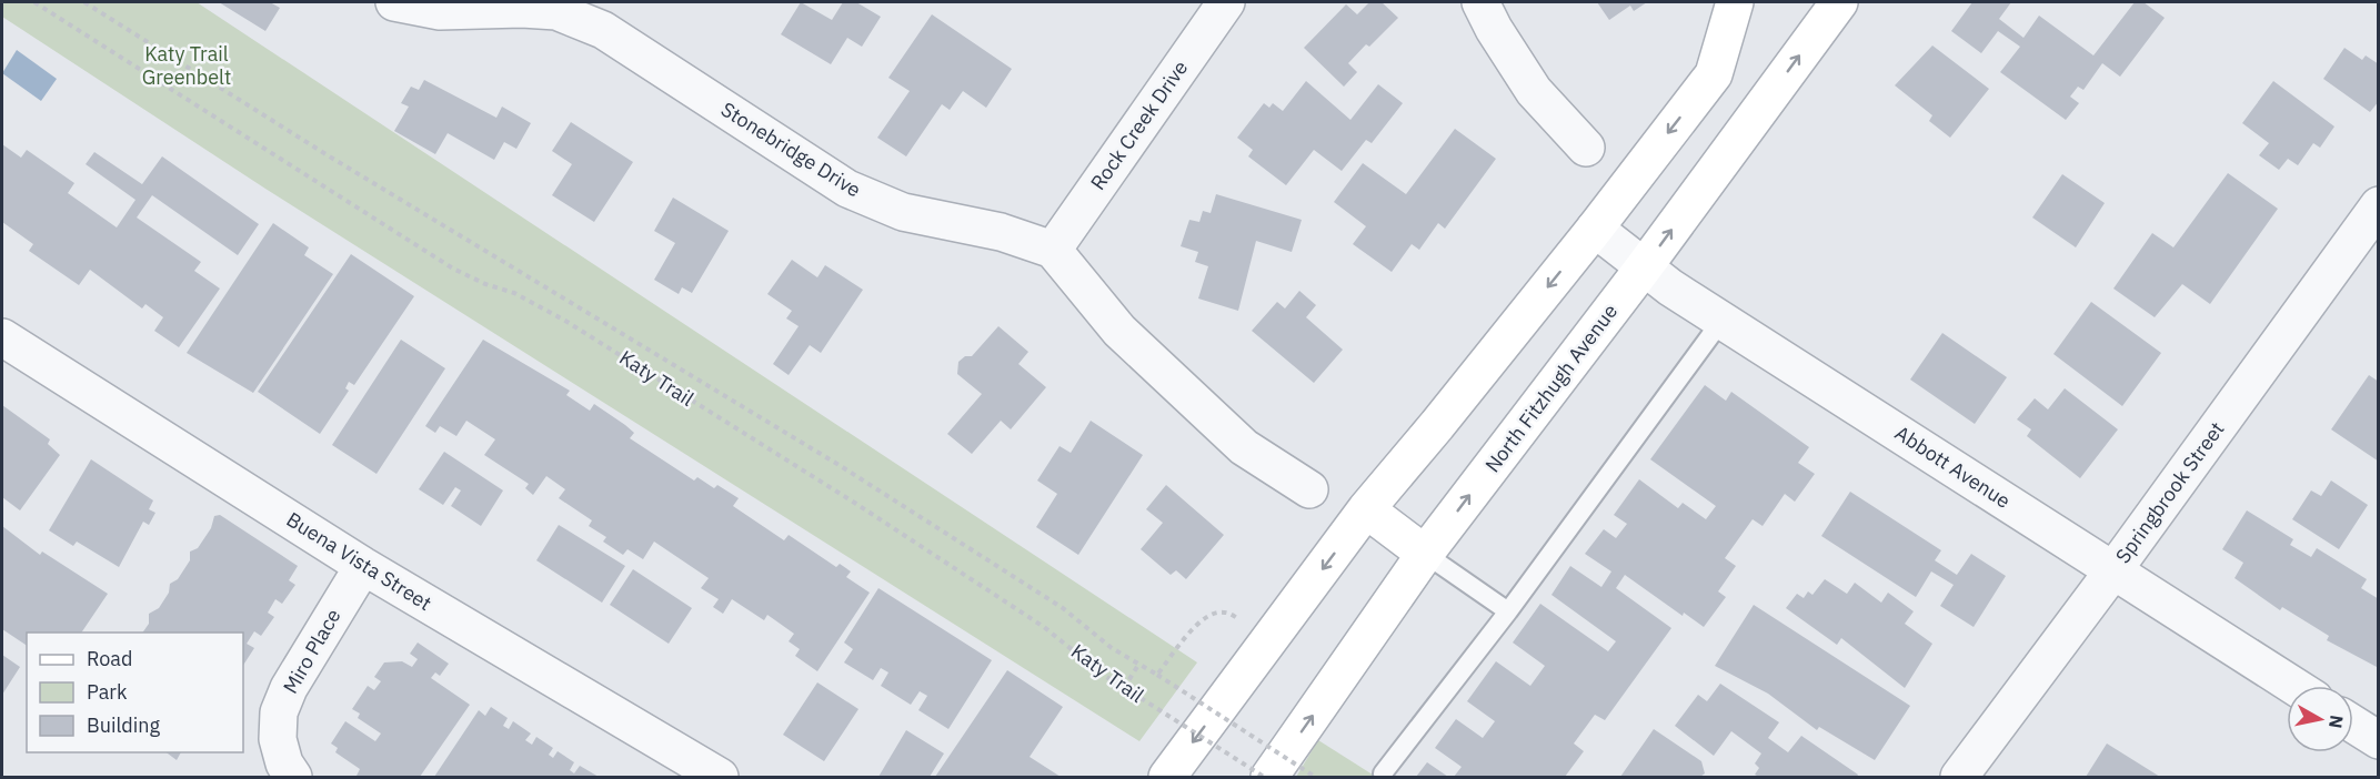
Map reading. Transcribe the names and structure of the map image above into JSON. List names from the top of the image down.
{
  "streets": {
    "main road": ["North Fitzhugh Avenue"],
    "street": [
      "Rock Creek Drive",
      "Stonebridge Drive",
      "Abbott Avenue",
      "Springbrook Street",
      "Buena Vista Street",
      "Miro Place"
    ],
    "path": ["Katy Trail"]
  },
  "crossings": [
    ["Rock Creek Drive", "Stonebridge Drive"],
    ["North Fitzhugh Avenue", "Abbott Avenue"],
    ["Abbott Avenue", "Springbrook Street"],
    ["Buena Vista Street", "Miro Place"]
  ],
  "parks": ["Katy Trail Greenbelt"],
  "legend": ["Road", "Park", "Building"],
  "north": "right"
}
